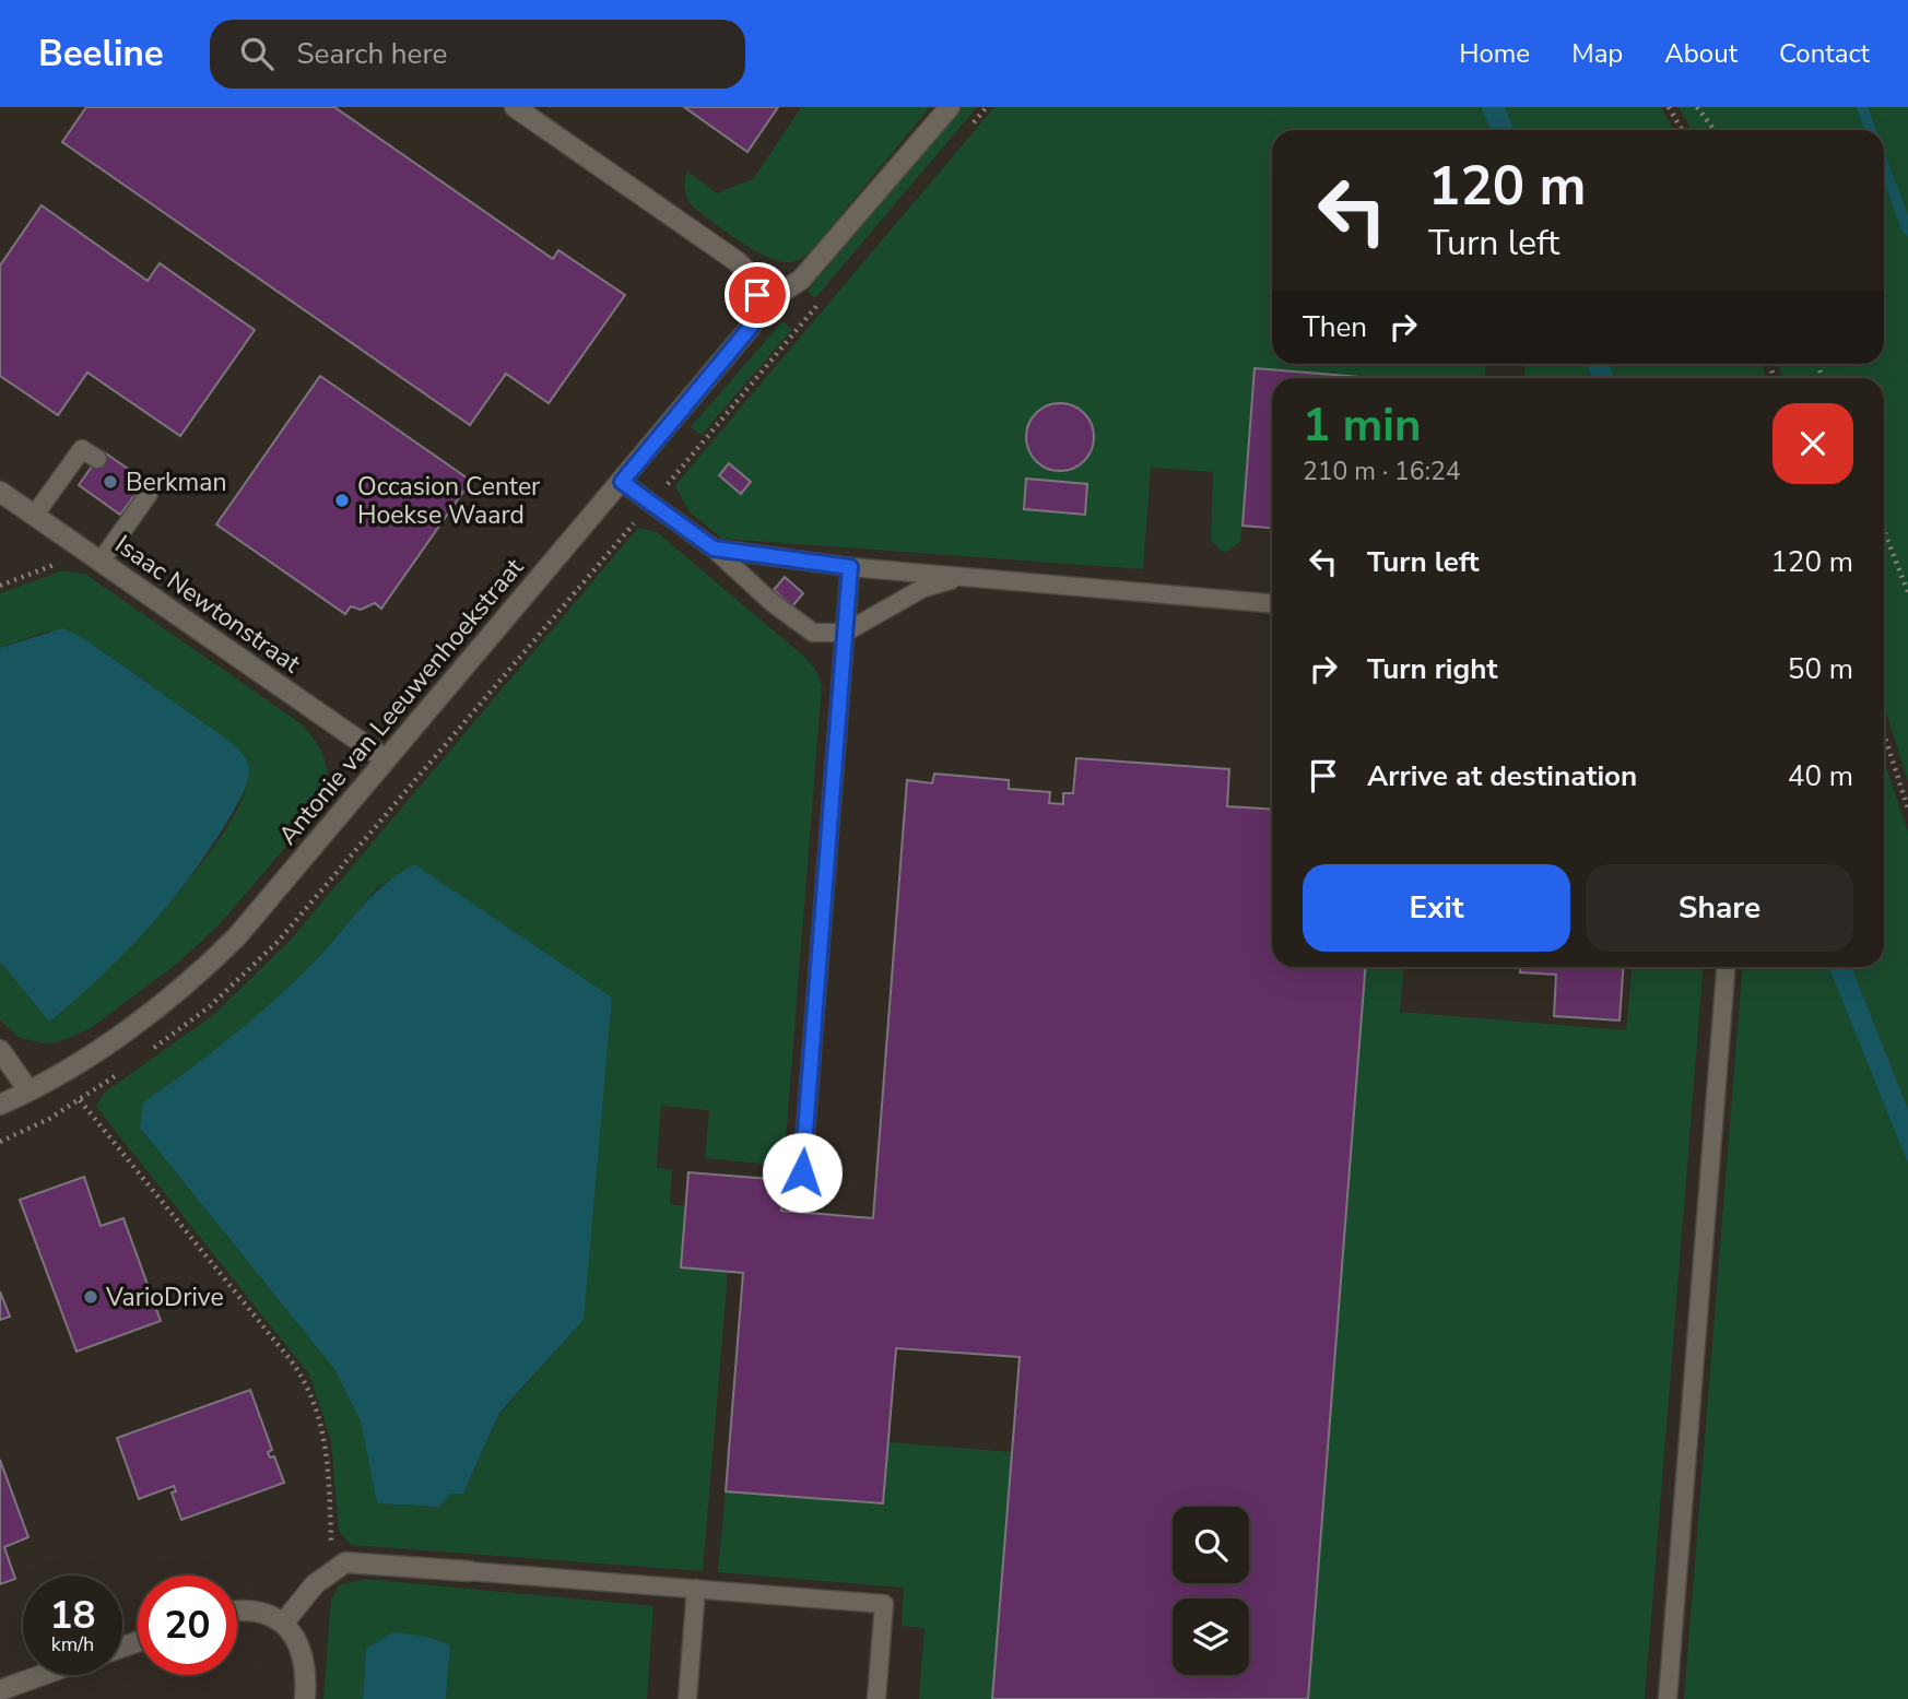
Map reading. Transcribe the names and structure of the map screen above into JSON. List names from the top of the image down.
{
  "streets": {
    "street": ["Isaac Newtonstraat", "Antonie van Leeuwenhoekstraat"]
  },
  "crossings": [
    ["Isaac Newtonstraat", "Antonie van Leeuwenhoekstraat"]
  ],
  "places": ["Berkman", "Occasion Center Hoekse Waard", "VarioDrive"],
  "page": {
    "header": "Beeline",
    "search": "Search here",
    "nav": [
      "Home",
      "Map",
      "About",
      "Contact"
    ],
    "turn": ["120 m", "Turn left"],
    "then": "Then",
    "heading": ["1 min", "210 m · 16:24"],
    "list": [
      {
        "name": "Turn left",
        "value": "120 m"
      },
      {
        "name": "Turn right",
        "value": "50 m"
      },
      {
        "name": "Arrive at destination",
        "value": "40 m"
      }
    ],
    "buttons": ["Exit", "Share"],
    "speed": "18 km/h",
    "limit": "20"
  }
}
